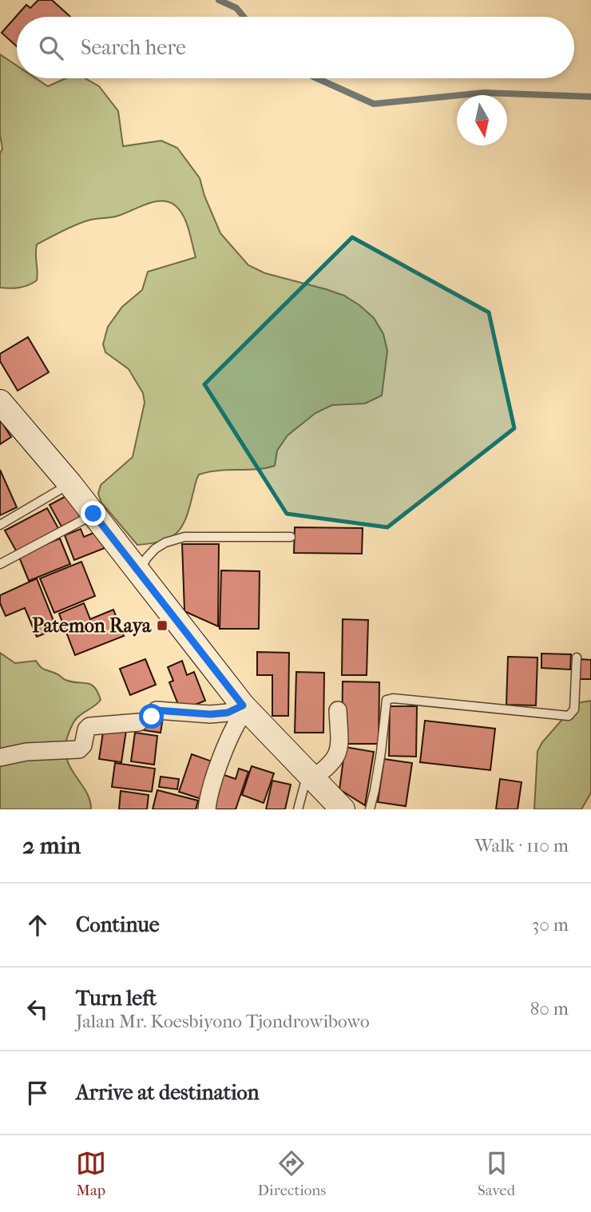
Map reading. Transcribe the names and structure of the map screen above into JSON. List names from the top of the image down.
{
  "places": {
    "transit": ["Patemon Raya"]
  },
  "north": "bottom",
  "page": {
    "search": "Search here",
    "heading": ["2 min", "Walk · 110 m"],
    "list": [
      ["Continue", "30 m"],
      ["Turn left", "Jalan Mr. Koesbiyono Tjondrowibowo", "80 m"],
      "Arrive at destination"
    ],
    "nav": ["Map", "Directions", "Saved"]
  }
}
